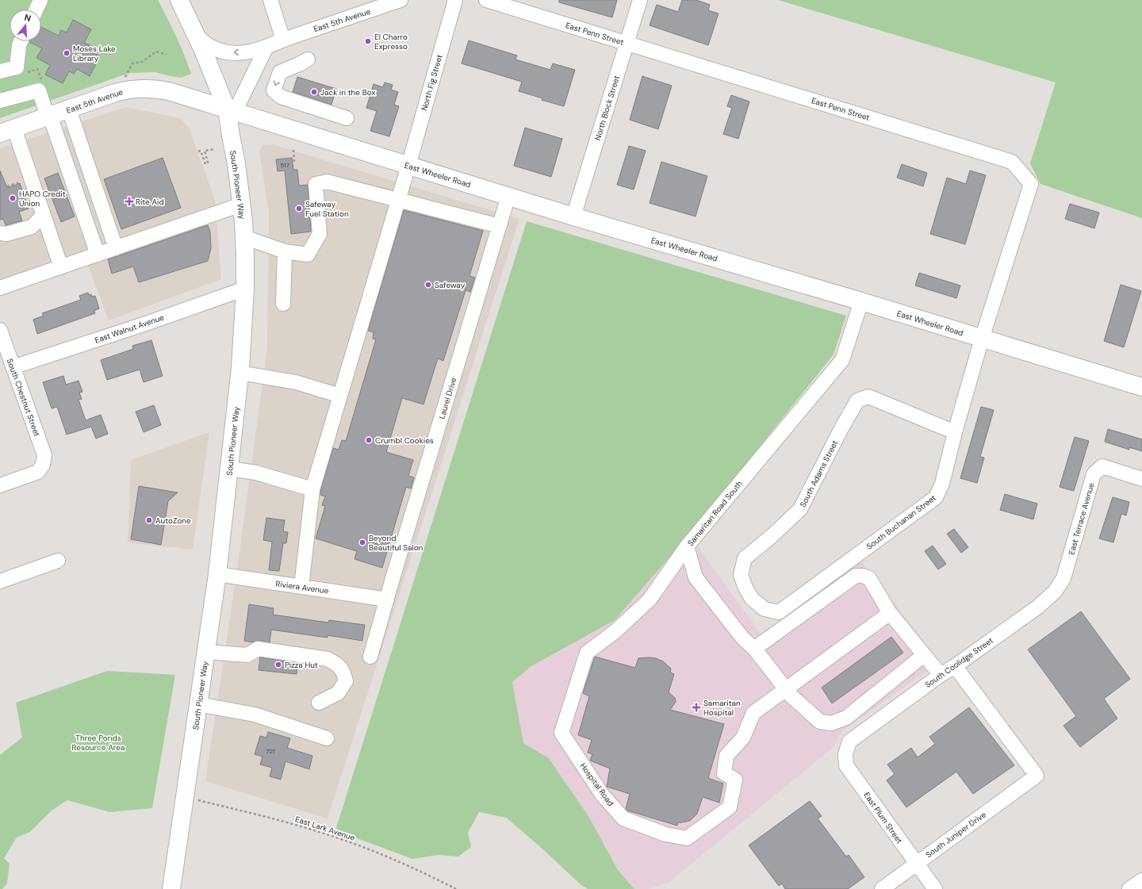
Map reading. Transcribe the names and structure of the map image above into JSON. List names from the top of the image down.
{
  "streets": {
    "main road": ["East 5th Avenue", "East Wheeler Road", "South Pioneer Way"],
    "street": [
      "East Penn Street",
      "North Fig Street",
      "North Block Street",
      "East Walnut Avenue",
      "South Chestnut Street",
      "Laurel Drive",
      "South Adams Street",
      "Samaritan Road South",
      "East Terrace Avenue",
      "South Buchanan Street",
      "Riviera Avenue",
      "South Coolidge Street",
      "Hospital Road",
      "East Plum Street",
      "South Juniper Drive"
    ],
    "path": ["East Lark Avenue"]
  },
  "crossings": [
    ["East 5th Avenue", "East Wheeler Road"],
    ["East 5th Avenue", "South Pioneer Way"],
    ["East Penn Street", "North Block Street"],
    ["East Penn Street", "East Wheeler Road"],
    ["East Penn Street", "South Buchanan Street"],
    ["North Fig Street", "East Wheeler Road"],
    ["North Fig Street", "Riviera Avenue"],
    ["North Block Street", "East Wheeler Road"],
    ["East Wheeler Road", "South Pioneer Way"],
    ["East Wheeler Road", "Laurel Drive"],
    ["East Wheeler Road", "Samaritan Road South"],
    ["East Wheeler Road", "South Buchanan Street"],
    ["South Pioneer Way", "East Walnut Avenue"],
    ["South Pioneer Way", "Riviera Avenue"],
    ["South Pioneer Way", "East Lark Avenue"],
    ["East Walnut Avenue", "South Chestnut Street"],
    ["Laurel Drive", "Riviera Avenue"],
    ["South Adams Street", "South Buchanan Street"],
    ["Samaritan Road South", "Hospital Road"],
    ["East Terrace Avenue", "South Coolidge Street"],
    ["South Coolidge Street", "East Plum Street"],
    ["South Coolidge Street", "South Juniper Drive"],
    ["East Plum Street", "South Juniper Drive"]
  ],
  "parks": ["Three Ponds Resource Area"],
  "places": {
    "other": [
      "El Charro Expresso",
      "Moses Lake Library",
      "Jack in the Box",
      "HAPO Credit Union",
      "Safeway Fuel Station",
      "Safeway",
      "Crumbl Cookies",
      "AutoZone",
      "Beyond Beautiful Salon",
      "Pizza Hut"
    ],
    "health": ["Rite Aid", "Samaritan Hospital"]
  },
  "house_numbers": ["517", "721"],
  "north": "top"
}
